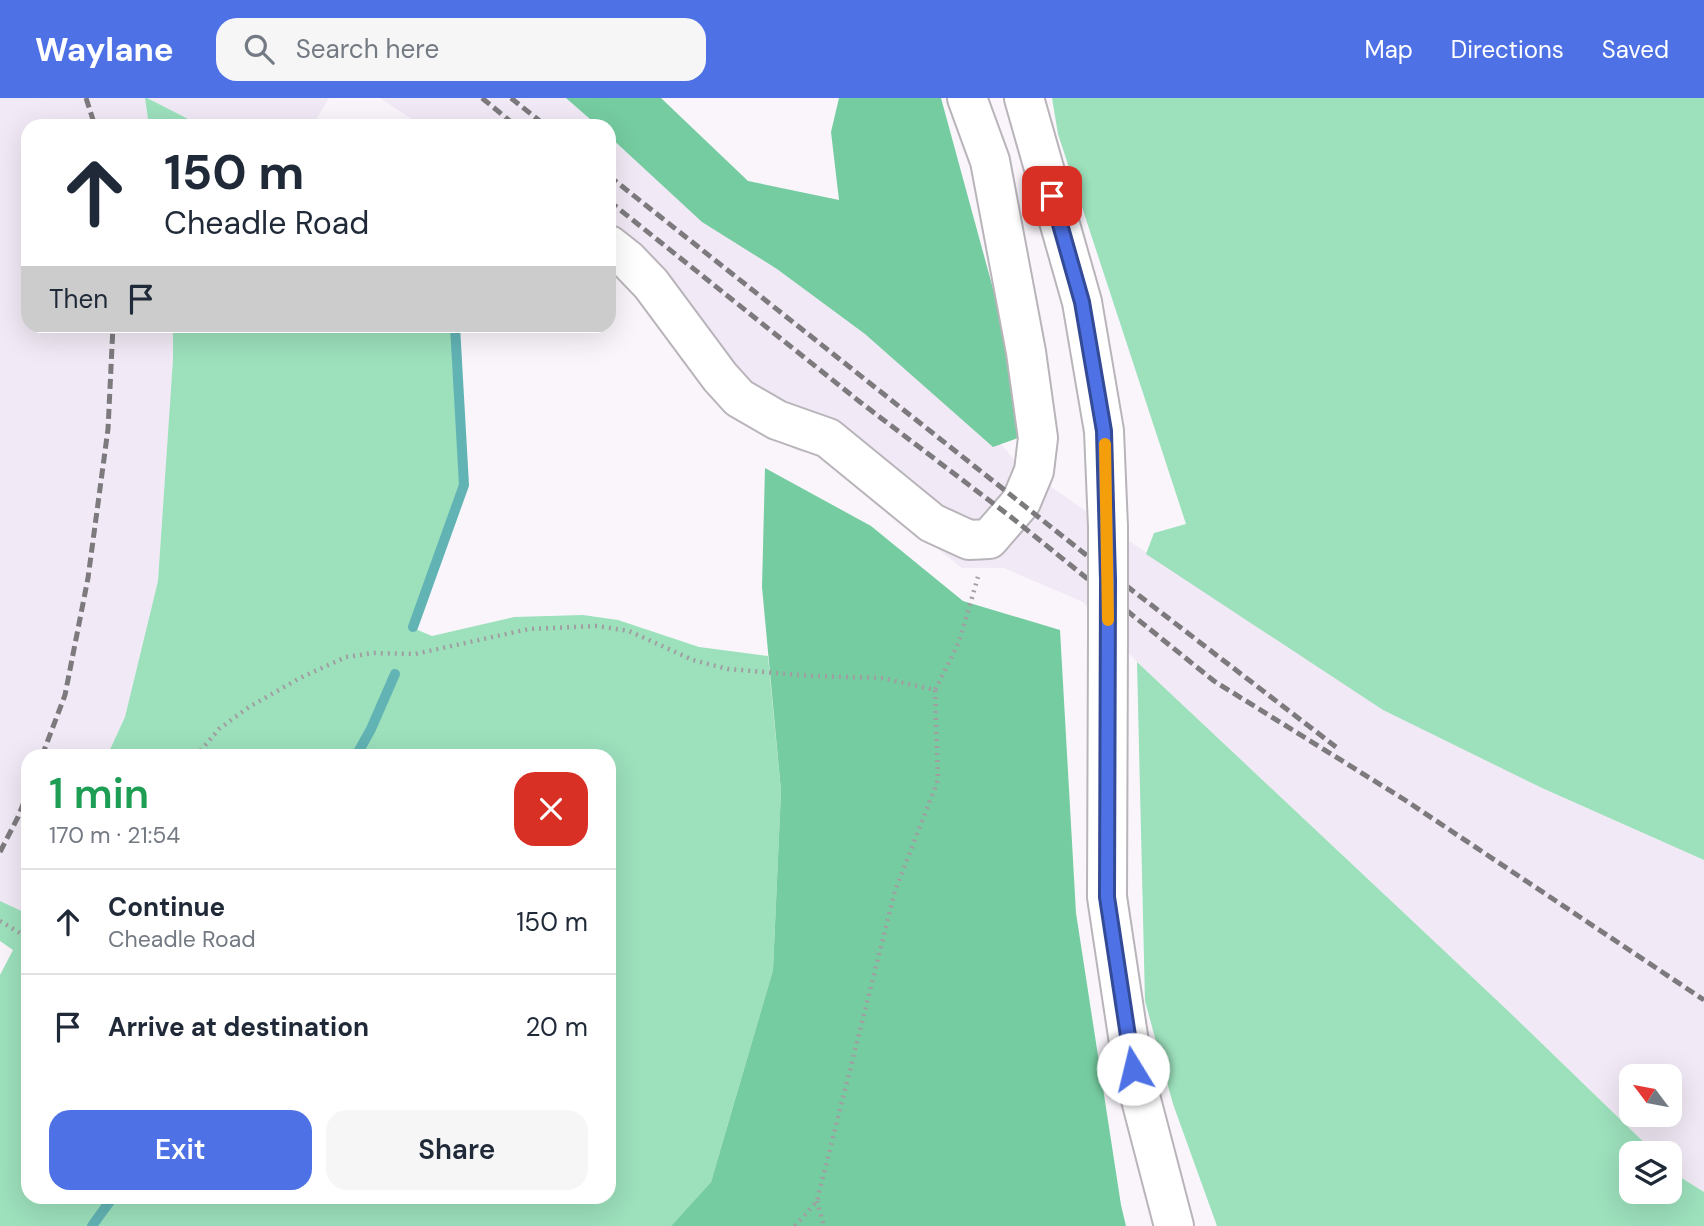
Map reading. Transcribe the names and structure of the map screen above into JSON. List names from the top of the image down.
{
  "north": "top left",
  "page": {
    "header": "Waylane",
    "search": "Search here",
    "nav": ["Map", "Directions", "Saved"],
    "turn": ["150 m", "Cheadle Road"],
    "then": "Then",
    "heading": ["1 min", "170 m · 21:54"],
    "list": [
      {
        "name": "Continue",
        "note": "Cheadle Road",
        "value": "150 m"
      },
      {
        "name": "Arrive at destination",
        "value": "20 m"
      }
    ],
    "buttons": ["Exit", "Share"]
  }
}
